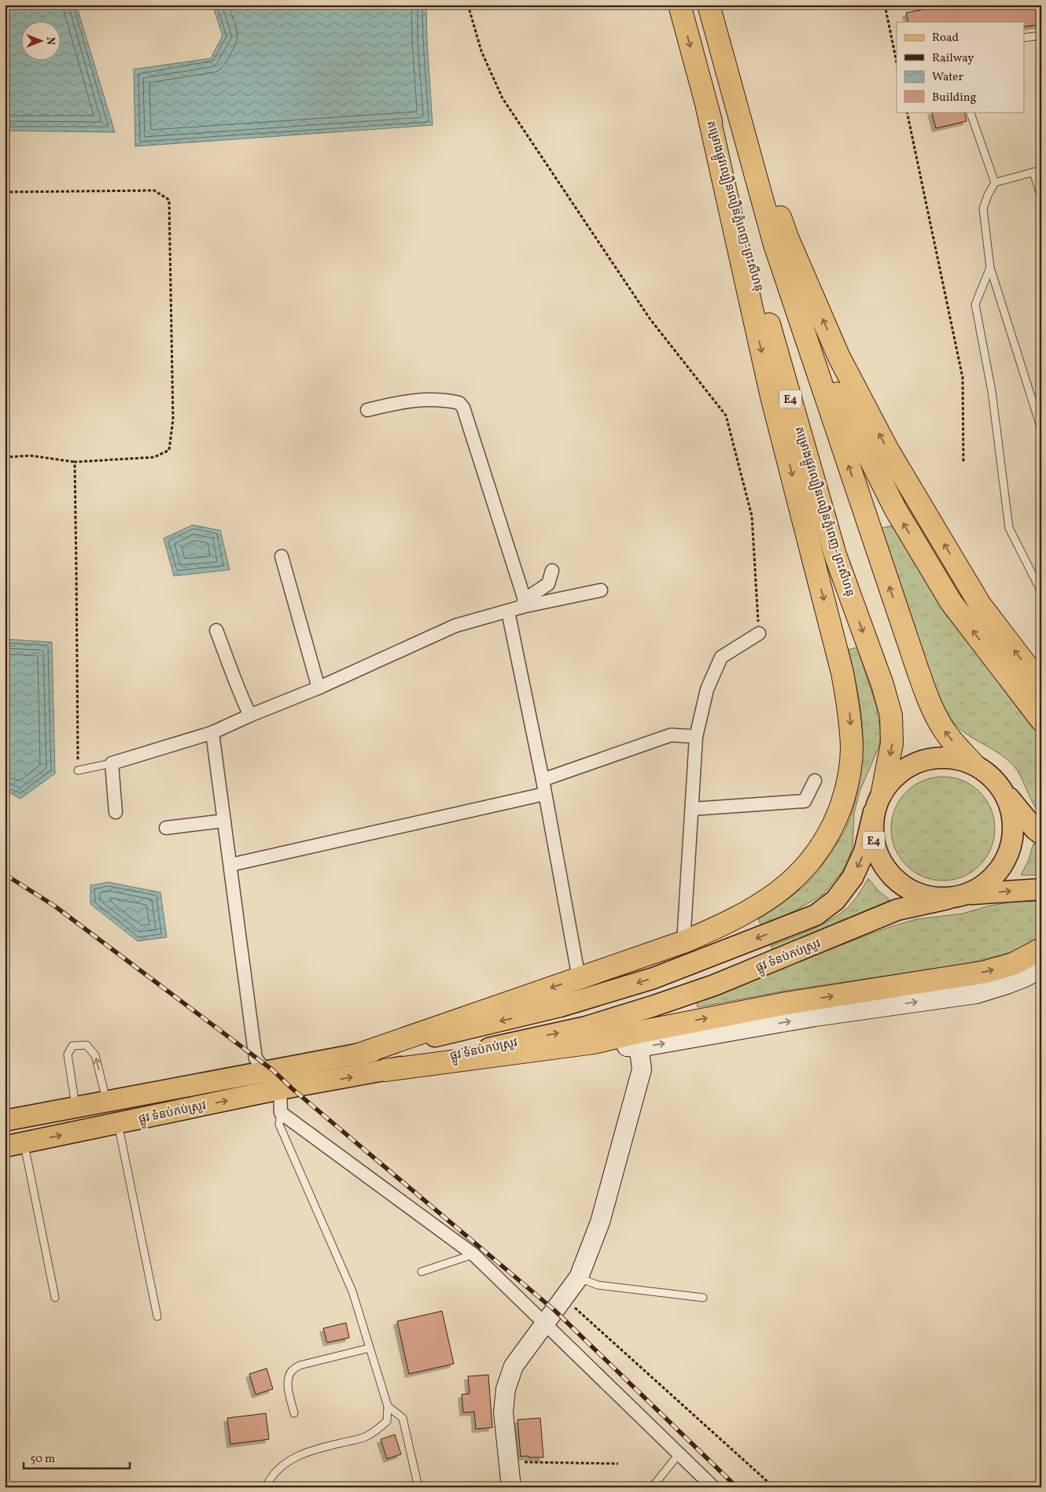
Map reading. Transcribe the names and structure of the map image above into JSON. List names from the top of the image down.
{
  "streets": {
    "highway": ["គម្រោងផ្លូវល្បឿនលឿនភ្នំពេញ-ព្រះសីហនុ", "E4"],
    "main road": ["ផ្លូវ ទំនប់កប់ស្រូវ"]
  },
  "crossings": [
    ["គម្រោងផ្លូវល្បឿនលឿនភ្នំពេញ-ព្រះសីហនុ", "E4"],
    ["E4", "ផ្លូវ ទំនប់កប់ស្រូវ"]
  ],
  "legend": [
    "Road",
    "Railway",
    "Water",
    "Building"
  ],
  "scale_bar": "50 m",
  "north": "right"
}
